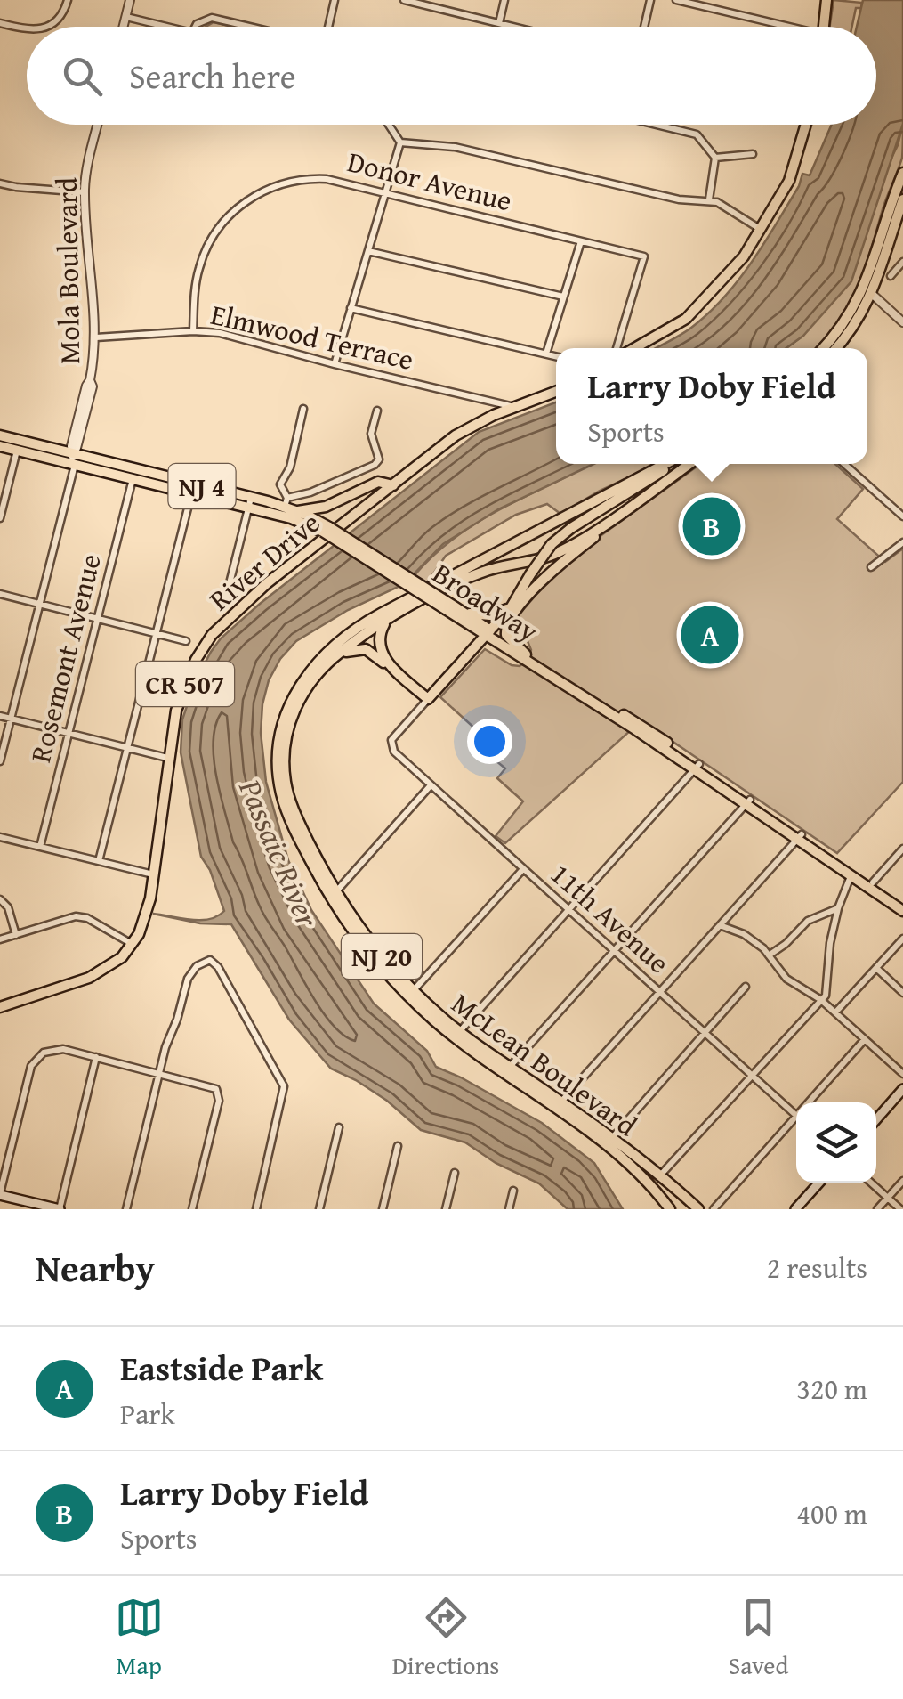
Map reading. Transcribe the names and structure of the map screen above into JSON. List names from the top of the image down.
{
  "streets": {
    "main road": [
      "NJ 4",
      "River Drive",
      "Broadway",
      "CR 507",
      "NJ 20",
      "McLean Boulevard"
    ],
    "street": [
      "Donor Avenue",
      "Mola Boulevard",
      "Elmwood Terrace",
      "Rosemont Avenue",
      "11th Avenue"
    ]
  },
  "crossings": [
    ["Donor Avenue", "Elmwood Terrace"],
    ["Mola Boulevard", "Elmwood Terrace"],
    ["Mola Boulevard", "Broadway"],
    ["Elmwood Terrace", "River Drive"],
    ["River Drive", "CR 507"],
    ["Broadway", "Rosemont Avenue"]
  ],
  "water": ["Passaic River"],
  "page": {
    "search": "Search here",
    "popup": ["Larry Doby Field", "Sports"],
    "pins": ["B", "A"],
    "heading": ["Nearby", "2 results"],
    "list": [
      {
        "mark": "A",
        "name": "Eastside Park",
        "note": "Park",
        "value": "320 m"
      },
      {
        "mark": "B",
        "name": "Larry Doby Field",
        "note": "Sports",
        "value": "400 m"
      }
    ],
    "nav": ["Map", "Directions", "Saved"]
  }
}
